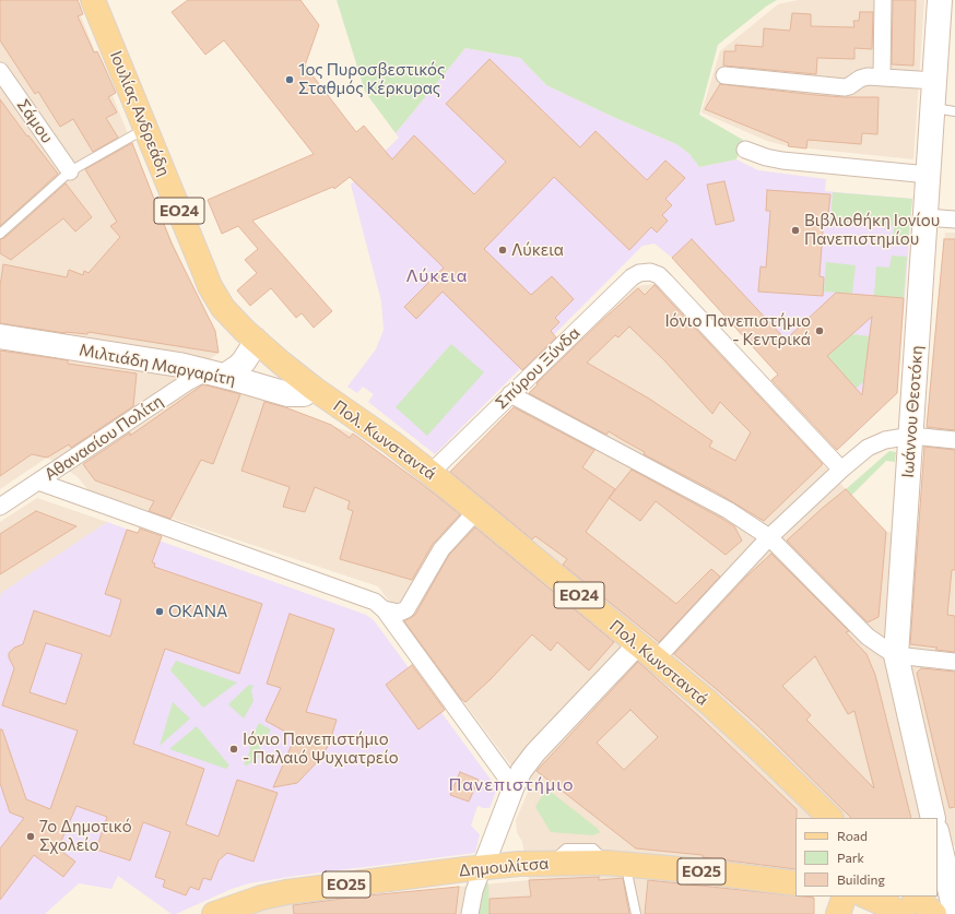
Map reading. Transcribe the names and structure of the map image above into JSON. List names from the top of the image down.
{
  "streets": {
    "main road": [
      "Ιουλίας Ανδρεάδη",
      "ΕΟ24",
      "Μιλτιάδη Μαργαρίτη",
      "Ιωάννου Θεοτόκη",
      "Πολ. Κωνσταντά",
      "Δημουλίτσα",
      "ΕΟ25"
    ],
    "street": ["Σάμου", "Σπύρου Ξύνδα", "Αθανασίου Πολίτη"]
  },
  "crossings": [
    ["Ιουλίας Ανδρεάδη", "Μιλτιάδη Μαργαρίτη"],
    ["Ιουλίας Ανδρεάδη", "Πολ. Κωνσταντά"],
    ["Μιλτιάδη Μαργαρίτη", "Αθανασίου Πολίτη"],
    ["Μιλτιάδη Μαργαρίτη", "Πολ. Κωνσταντά"],
    ["Σπύρου Ξύνδα", "Πολ. Κωνσταντά"]
  ],
  "districts": ["Λύκεια", "Πανεπιστήμιο"],
  "places": [
    "1ος Πυροσβεστικός Σταθμός Κέρκυρας",
    "Βιβλιοθήκη Ιονίου Πανεπιστημίου",
    "Λύκεια",
    "Ιόνιο Πανεπιστήμιο - Κεντρικά",
    "ΟΚΑΝΑ",
    "Ιόνιο Πανεπιστήμιο - Παλαιό Ψυχιατρείο",
    "7ο Δημοτικό Σχολείο"
  ],
  "legend": ["Road", "Park", "Building"]
}
